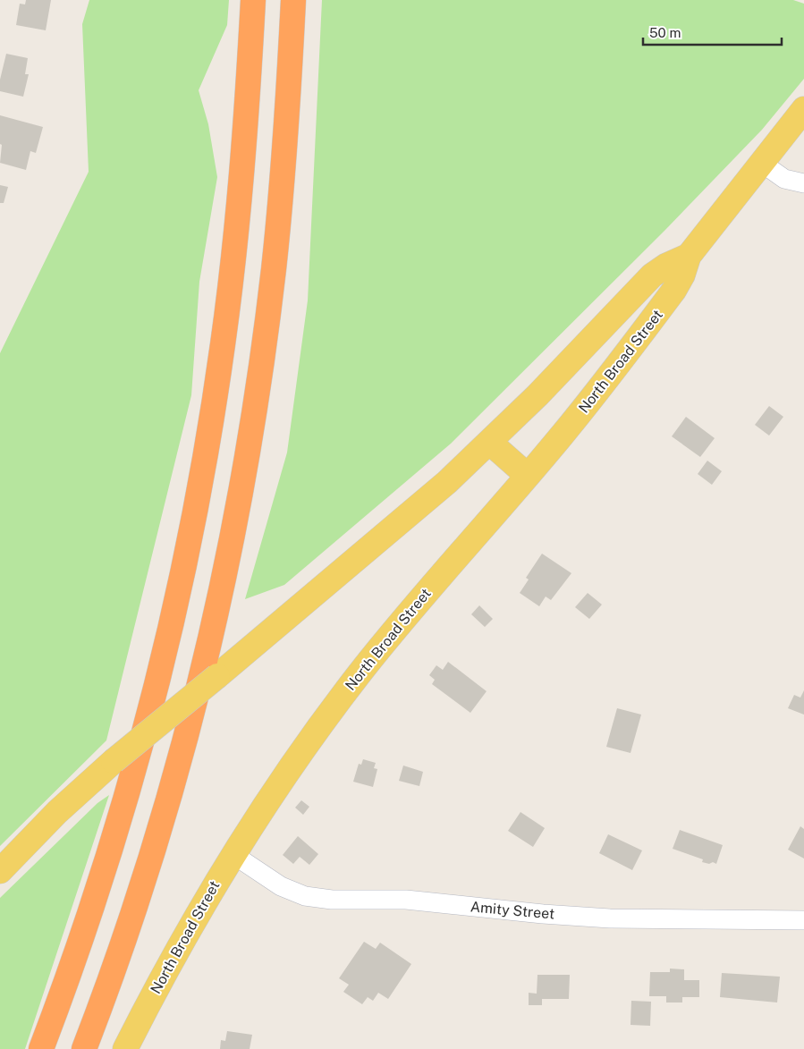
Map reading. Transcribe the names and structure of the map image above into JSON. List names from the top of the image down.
{
  "streets": {
    "main road": ["North Broad Street"],
    "street": ["Amity Street"]
  },
  "crossings": [
    ["North Broad Street", "Amity Street"]
  ],
  "scale_bar": "50 m"
}
